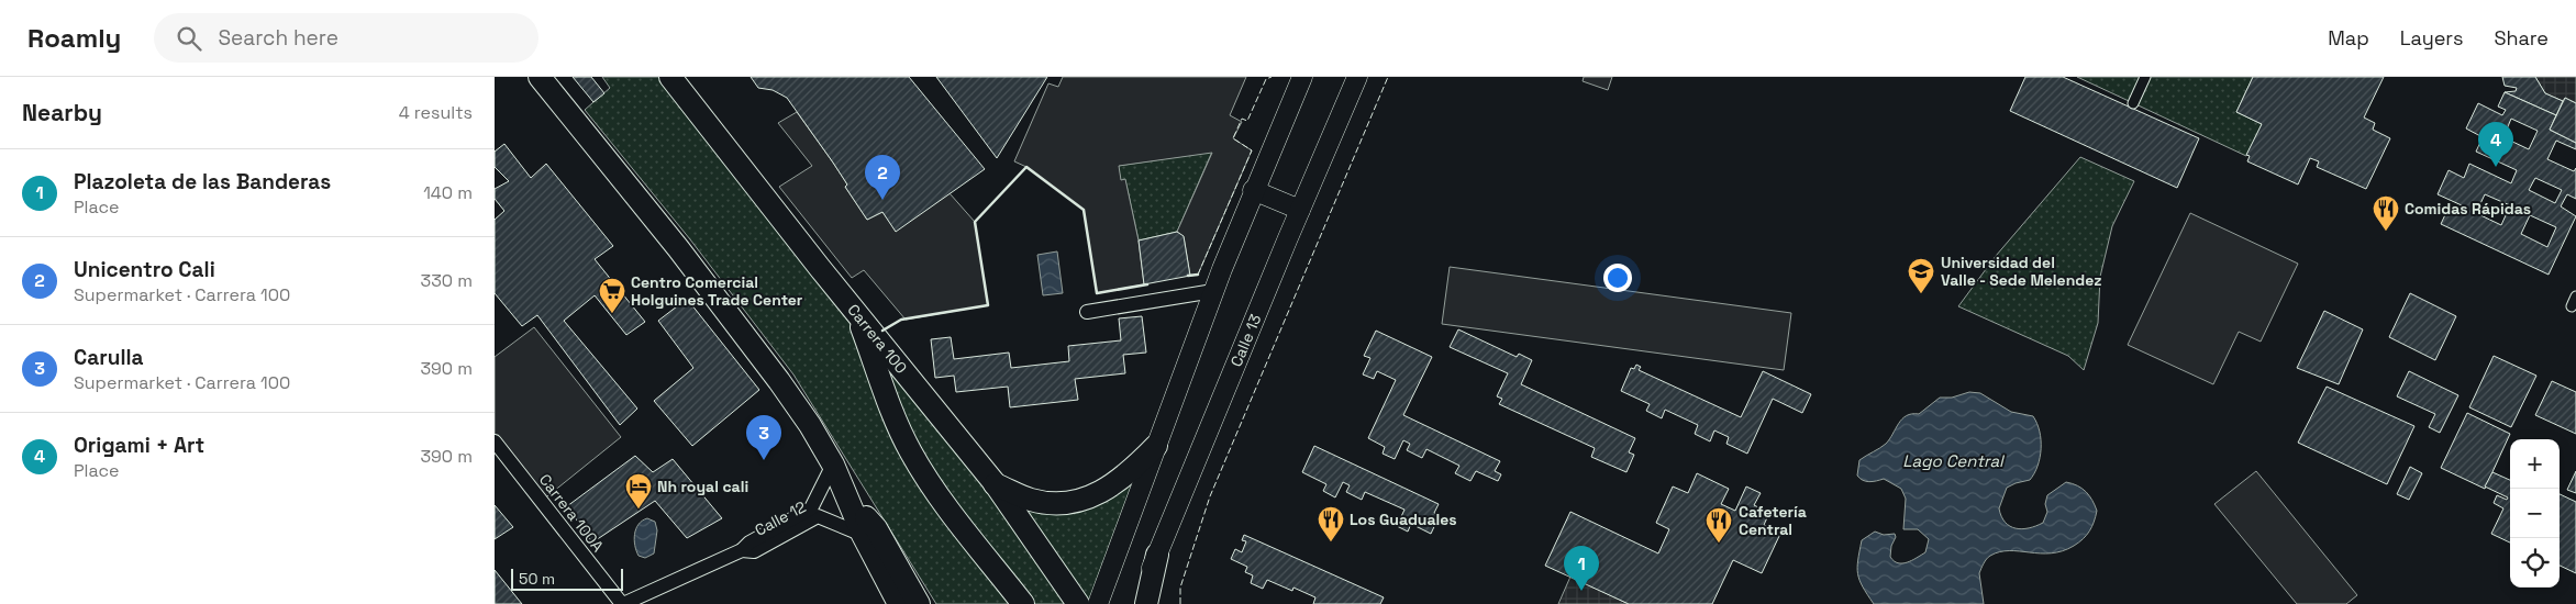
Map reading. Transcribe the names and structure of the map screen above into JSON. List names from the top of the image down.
{
  "streets": {
    "main road": ["Carrera 100", "Calle 13"],
    "street": ["Carrera 100A", "Calle 12"]
  },
  "crossings": [
    ["Carrera 100A", "Calle 12"]
  ],
  "water": ["Lago Central"],
  "places": {
    "restaurant": ["Comidas Rápidas", "Los Guaduales", "Cafetería Central"],
    "school or university": ["Universidad del Valle - Sede Melendez"],
    "supermarket": ["Centro Comercial Holguines Trade Center"],
    "hotel": ["Nh royal cali"]
  },
  "scale_bar": "50 m",
  "page": {
    "header": "Roamly",
    "search": "Search here",
    "nav": ["Map", "Layers", "Share"],
    "heading": ["Nearby", "4 results"],
    "pins": [
      "4",
      "2",
      "3",
      "1"
    ],
    "list": [
      {
        "mark": "1",
        "name": "Plazoleta de las Banderas",
        "note": "Place",
        "value": "140 m"
      },
      {
        "mark": "2",
        "name": "Unicentro Cali",
        "note": "Supermarket · Carrera 100",
        "value": "330 m"
      },
      {
        "mark": "3",
        "name": "Carulla",
        "note": "Supermarket · Carrera 100",
        "value": "390 m"
      },
      {
        "mark": "4",
        "name": "Origami + Art",
        "note": "Place",
        "value": "390 m"
      }
    ],
    "map_buttons": ["+", "−"],
    "scale": "50 m"
  }
}
